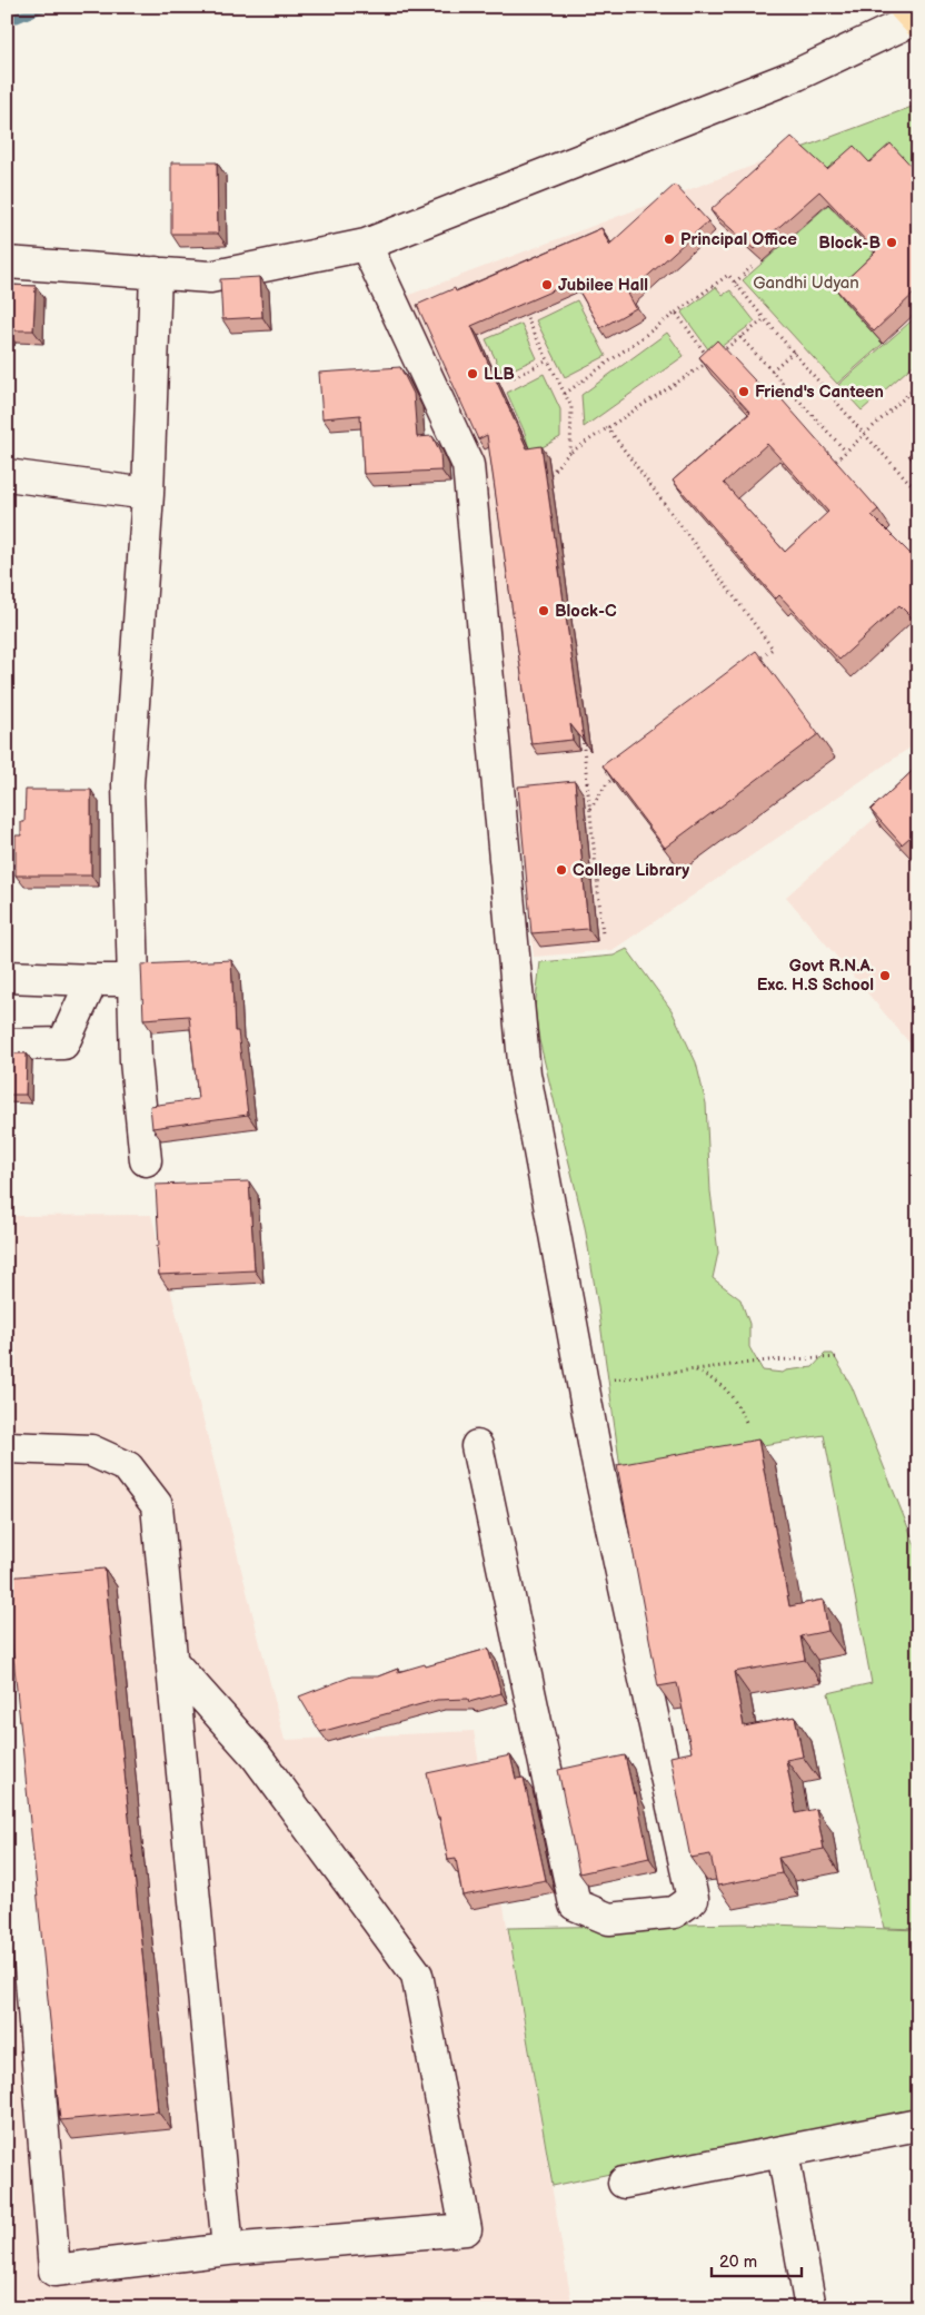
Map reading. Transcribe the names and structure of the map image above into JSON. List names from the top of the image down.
{
  "parks": ["Gandhi Udyan"],
  "places": [
    "Principal Office",
    "Block-B",
    "Jubilee Hall",
    "LLB",
    "Friend's Canteen",
    "Block-C",
    "College Library",
    "Govt R.N.A. Exc. H.S School"
  ],
  "scale_bar": "20 m"
}
